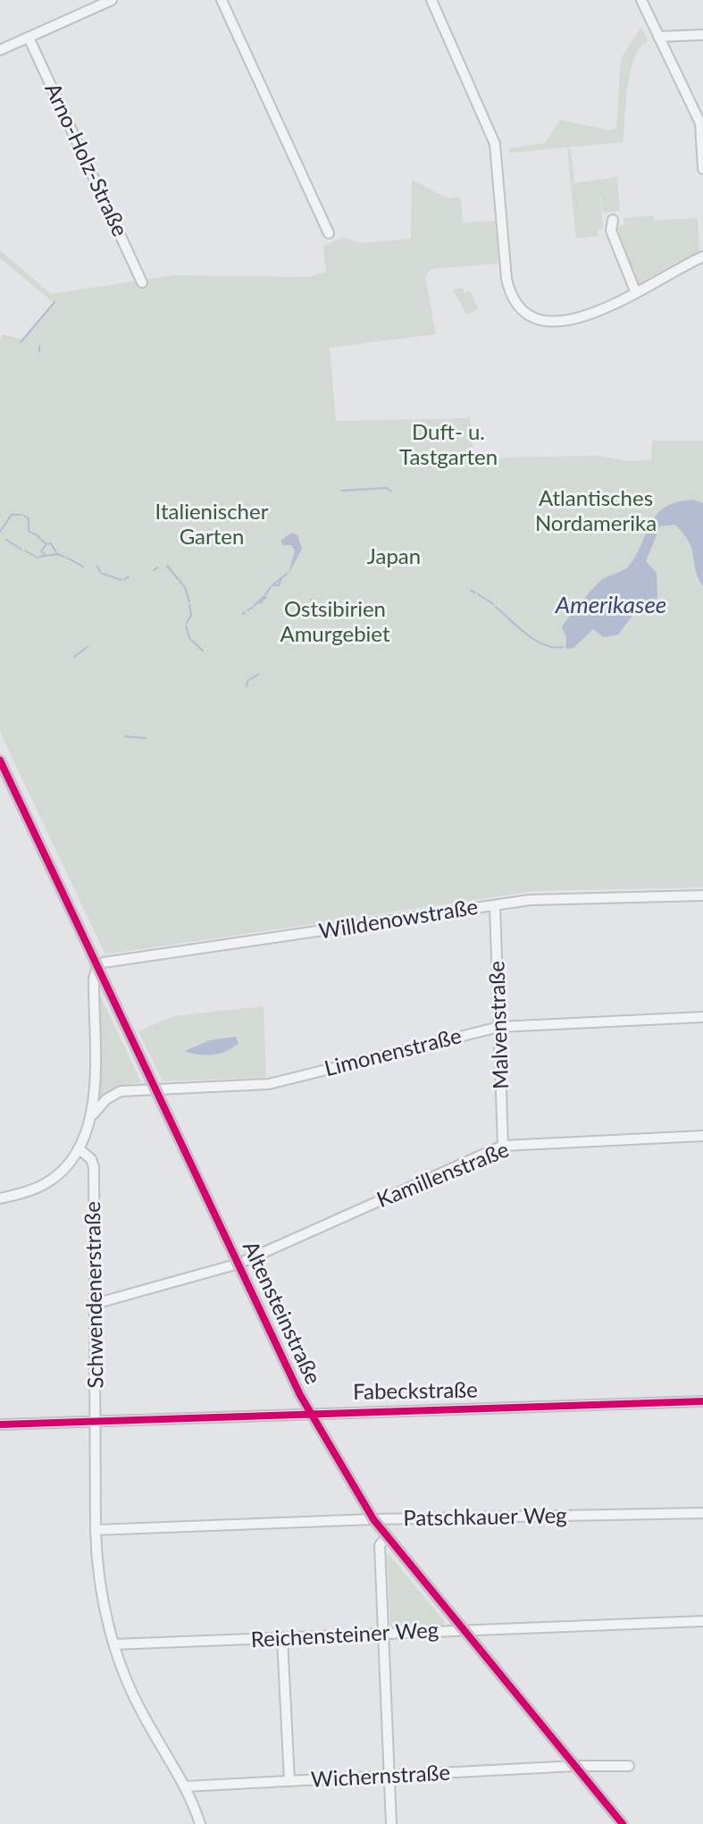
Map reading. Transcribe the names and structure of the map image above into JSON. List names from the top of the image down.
{
  "streets": {
    "main road": ["Altensteinstraße"],
    "street": [
      "Arno-Holz-Straße",
      "Willdenowstraße",
      "Malvenstraße",
      "Limonenstraße",
      "Kamillenstraße",
      "Schwendenerstraße",
      "Fabeckstraße",
      "Patschkauer Weg",
      "Reichensteiner Weg",
      "Wichernstraße"
    ]
  },
  "crossings": [
    ["Willdenowstraße", "Malvenstraße"],
    ["Willdenowstraße", "Altensteinstraße"],
    ["Malvenstraße", "Limonenstraße"],
    ["Malvenstraße", "Kamillenstraße"],
    ["Limonenstraße", "Altensteinstraße"],
    ["Kamillenstraße", "Schwendenerstraße"],
    ["Kamillenstraße", "Altensteinstraße"],
    ["Schwendenerstraße", "Fabeckstraße"],
    ["Schwendenerstraße", "Patschkauer Weg"],
    ["Schwendenerstraße", "Reichensteiner Weg"],
    ["Schwendenerstraße", "Wichernstraße"],
    ["Altensteinstraße", "Fabeckstraße"],
    ["Altensteinstraße", "Patschkauer Weg"],
    ["Altensteinstraße", "Reichensteiner Weg"],
    ["Altensteinstraße", "Wichernstraße"]
  ],
  "water": ["Amerikasee"],
  "parks": [
    "Duft- u. Tastgarten",
    "Atlantisches Nordamerika",
    "Italienischer Garten",
    "Japan",
    "Ostsibirien Amurgebiet"
  ]
}
